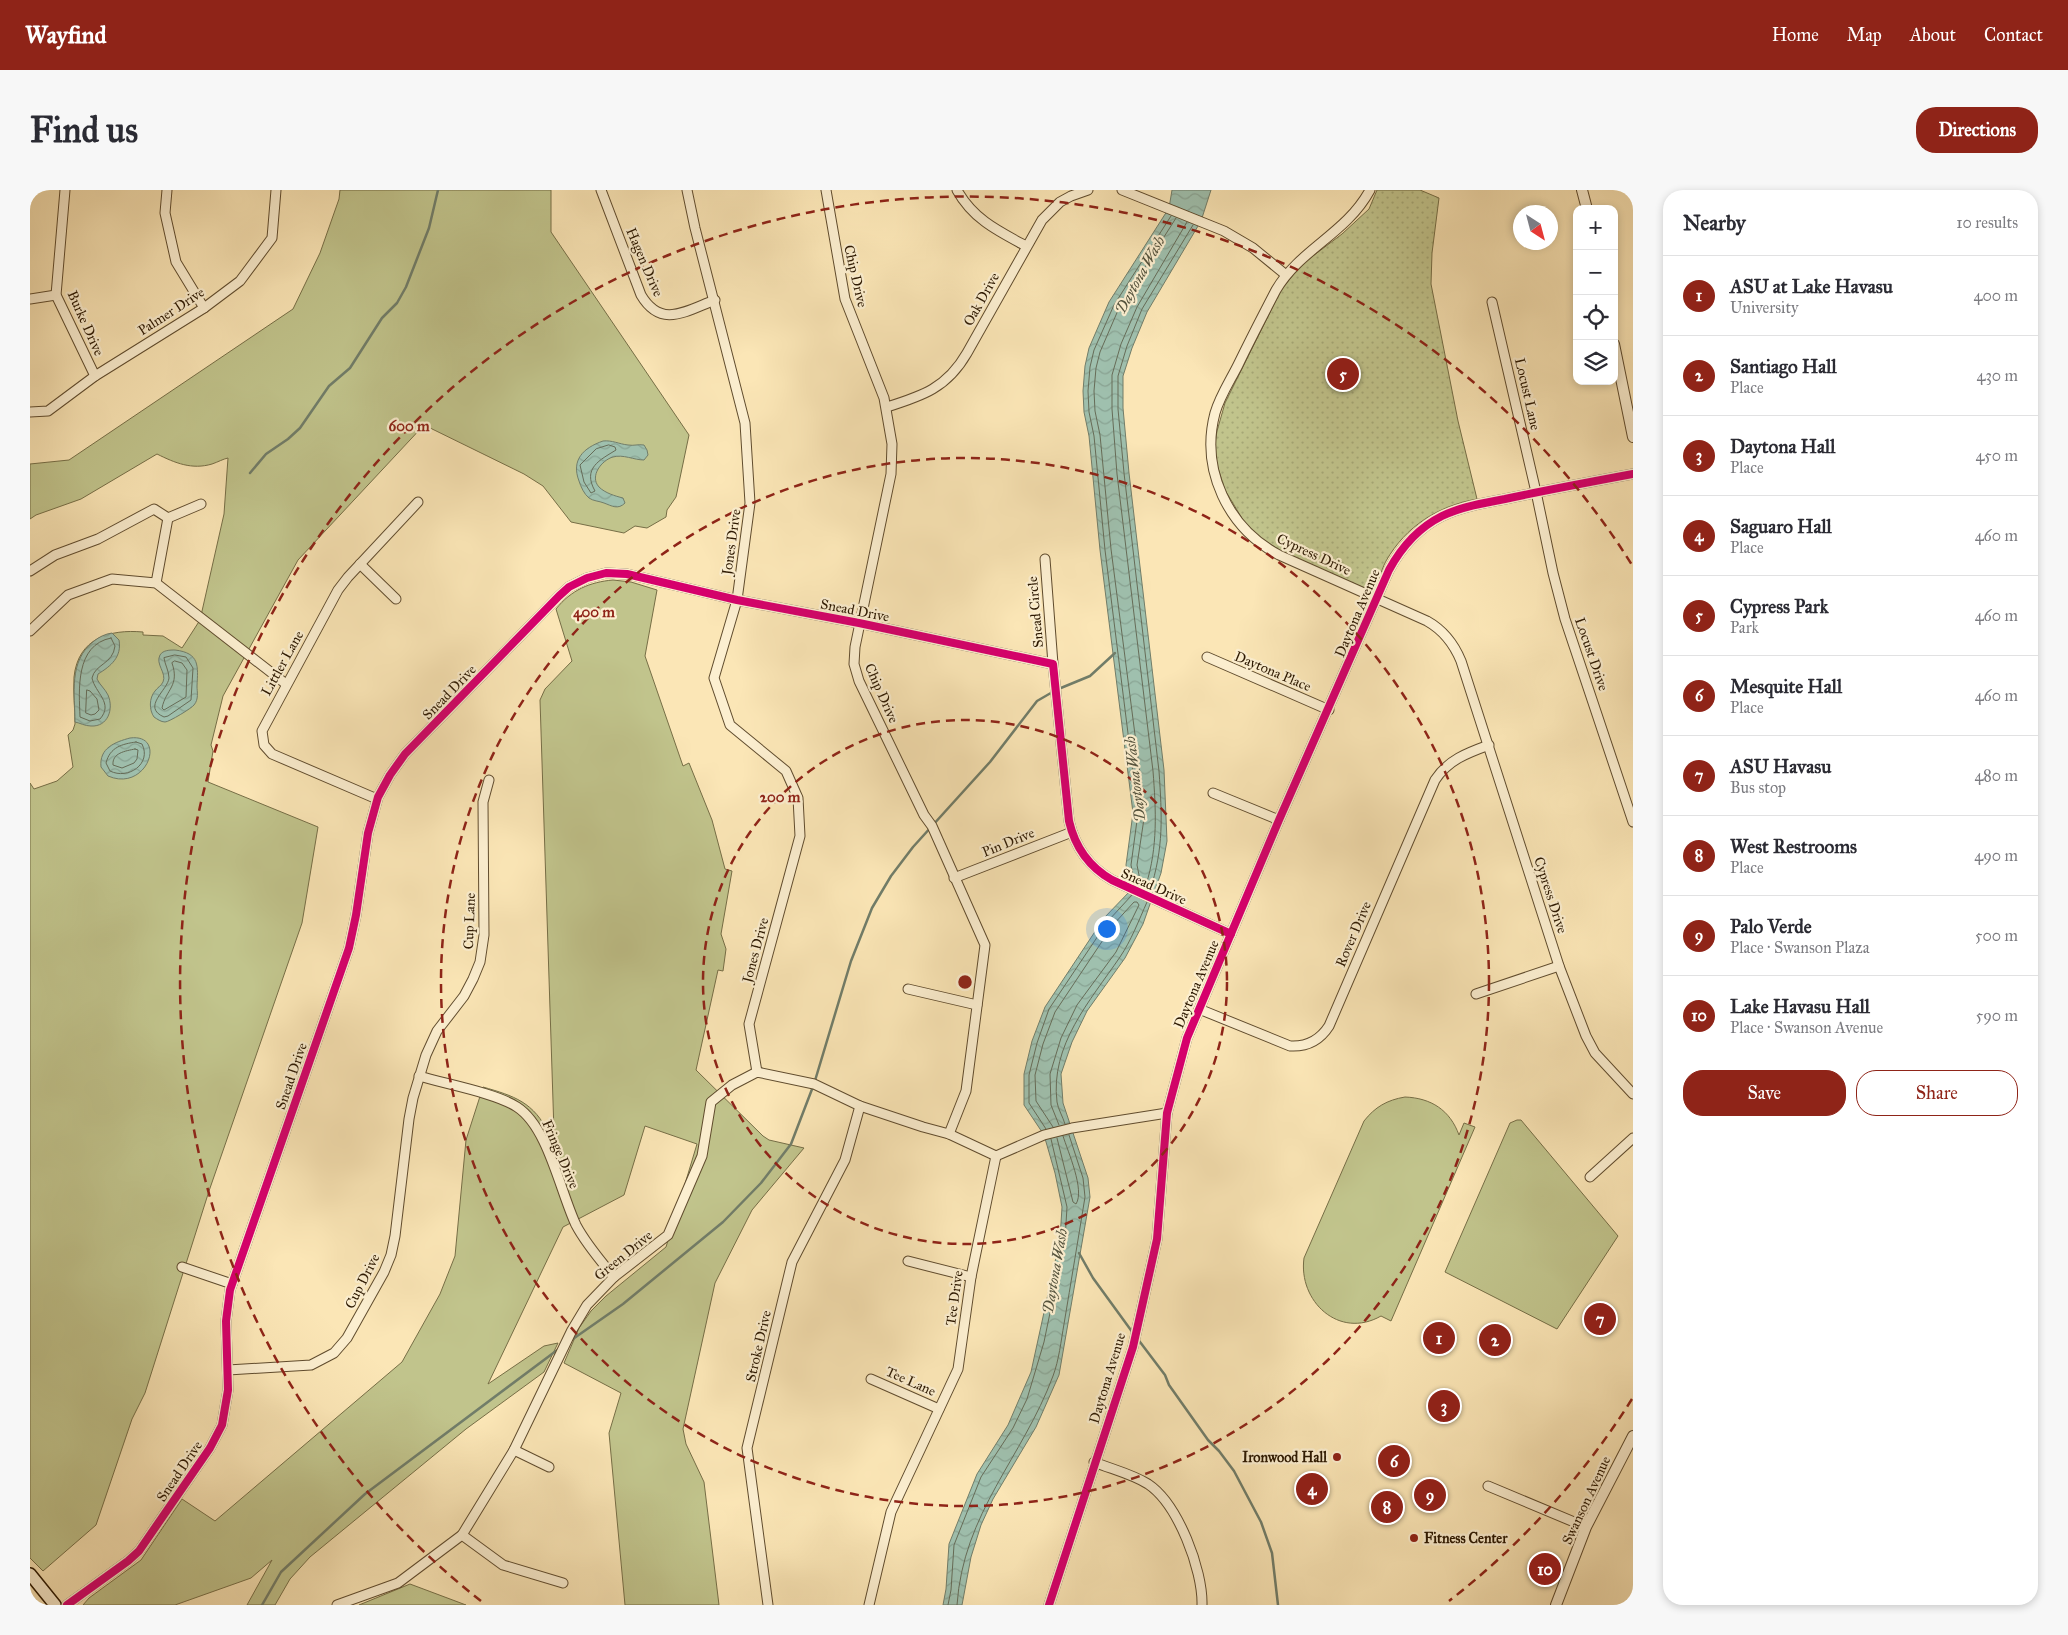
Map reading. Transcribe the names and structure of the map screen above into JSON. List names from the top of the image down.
{
  "streets": {
    "street": [
      "Hagen Drive",
      "Chip Drive",
      "Oak Drive",
      "Palmer Drive",
      "Burke Drive",
      "Locust Lane",
      "Jones Drive",
      "Cypress Drive",
      "Snead Drive",
      "Snead Circle",
      "Daytona Avenue",
      "Locust Drive",
      "Littler Lane",
      "Daytona Place",
      "Pin Drive",
      "Cup Lane",
      "Rover Drive",
      "Fringe Drive",
      "Green Drive",
      "Cup Drive",
      "Tee Drive",
      "Stroke Drive",
      "Tee Lane",
      "Swanson Avenue"
    ]
  },
  "crossings": [
    ["Hagen Drive", "Jones Drive"],
    ["Chip Drive", "Oak Drive"],
    ["Chip Drive", "Snead Drive"],
    ["Chip Drive", "Pin Drive"],
    ["Palmer Drive", "Burke Drive"],
    ["Locust Lane", "Daytona Avenue"],
    ["Locust Lane", "Locust Drive"],
    ["Jones Drive", "Snead Drive"],
    ["Jones Drive", "Green Drive"],
    ["Cypress Drive", "Daytona Avenue"],
    ["Cypress Drive", "Rover Drive"],
    ["Snead Drive", "Snead Circle"],
    ["Snead Drive", "Daytona Avenue"],
    ["Snead Drive", "Littler Lane"],
    ["Snead Drive", "Pin Drive"],
    ["Snead Drive", "Cup Drive"],
    ["Daytona Avenue", "Locust Drive"],
    ["Daytona Avenue", "Daytona Place"],
    ["Daytona Avenue", "Rover Drive"],
    ["Cup Lane", "Fringe Drive"],
    ["Cup Lane", "Cup Drive"],
    ["Fringe Drive", "Green Drive"],
    ["Fringe Drive", "Cup Drive"],
    ["Tee Drive", "Tee Lane"]
  ],
  "water": ["Daytona Wash"],
  "places": ["Ironwood Hall", "Fitness Center"],
  "north": "bottom right",
  "page": {
    "header": "Wayfind",
    "nav": [
      "Home",
      "Map",
      "About",
      "Contact"
    ],
    "buttons": [
      "Directions",
      ["Save", "Share"]
    ],
    "title": "Find us",
    "heading": ["Nearby", "10 results"],
    "map_buttons": ["+", "−"],
    "list": [
      {
        "mark": "1",
        "name": "ASU at Lake Havasu",
        "note": "University",
        "value": "400 m"
      },
      {
        "mark": "2",
        "name": "Santiago Hall",
        "note": "Place",
        "value": "430 m"
      },
      {
        "mark": "3",
        "name": "Daytona Hall",
        "note": "Place",
        "value": "450 m"
      },
      {
        "mark": "4",
        "name": "Saguaro Hall",
        "note": "Place",
        "value": "460 m"
      },
      {
        "mark": "5",
        "name": "Cypress Park",
        "note": "Park",
        "value": "460 m"
      },
      {
        "mark": "6",
        "name": "Mesquite Hall",
        "note": "Place",
        "value": "460 m"
      },
      {
        "mark": "7",
        "name": "ASU Havasu",
        "note": "Bus stop",
        "value": "480 m"
      },
      {
        "mark": "8",
        "name": "West Restrooms",
        "note": "Place",
        "value": "490 m"
      },
      {
        "mark": "9",
        "name": "Palo Verde",
        "note": "Place · Swanson Plaza",
        "value": "500 m"
      },
      {
        "mark": "10",
        "name": "Lake Havasu Hall",
        "note": "Place · Swanson Avenue",
        "value": "590 m"
      }
    ],
    "pins": [
      "5",
      "7",
      "1",
      "2",
      "3",
      "6",
      "4",
      "9",
      "8",
      "10"
    ]
  },
  "rings": ["600 m", "400 m", "200 m"]
}
